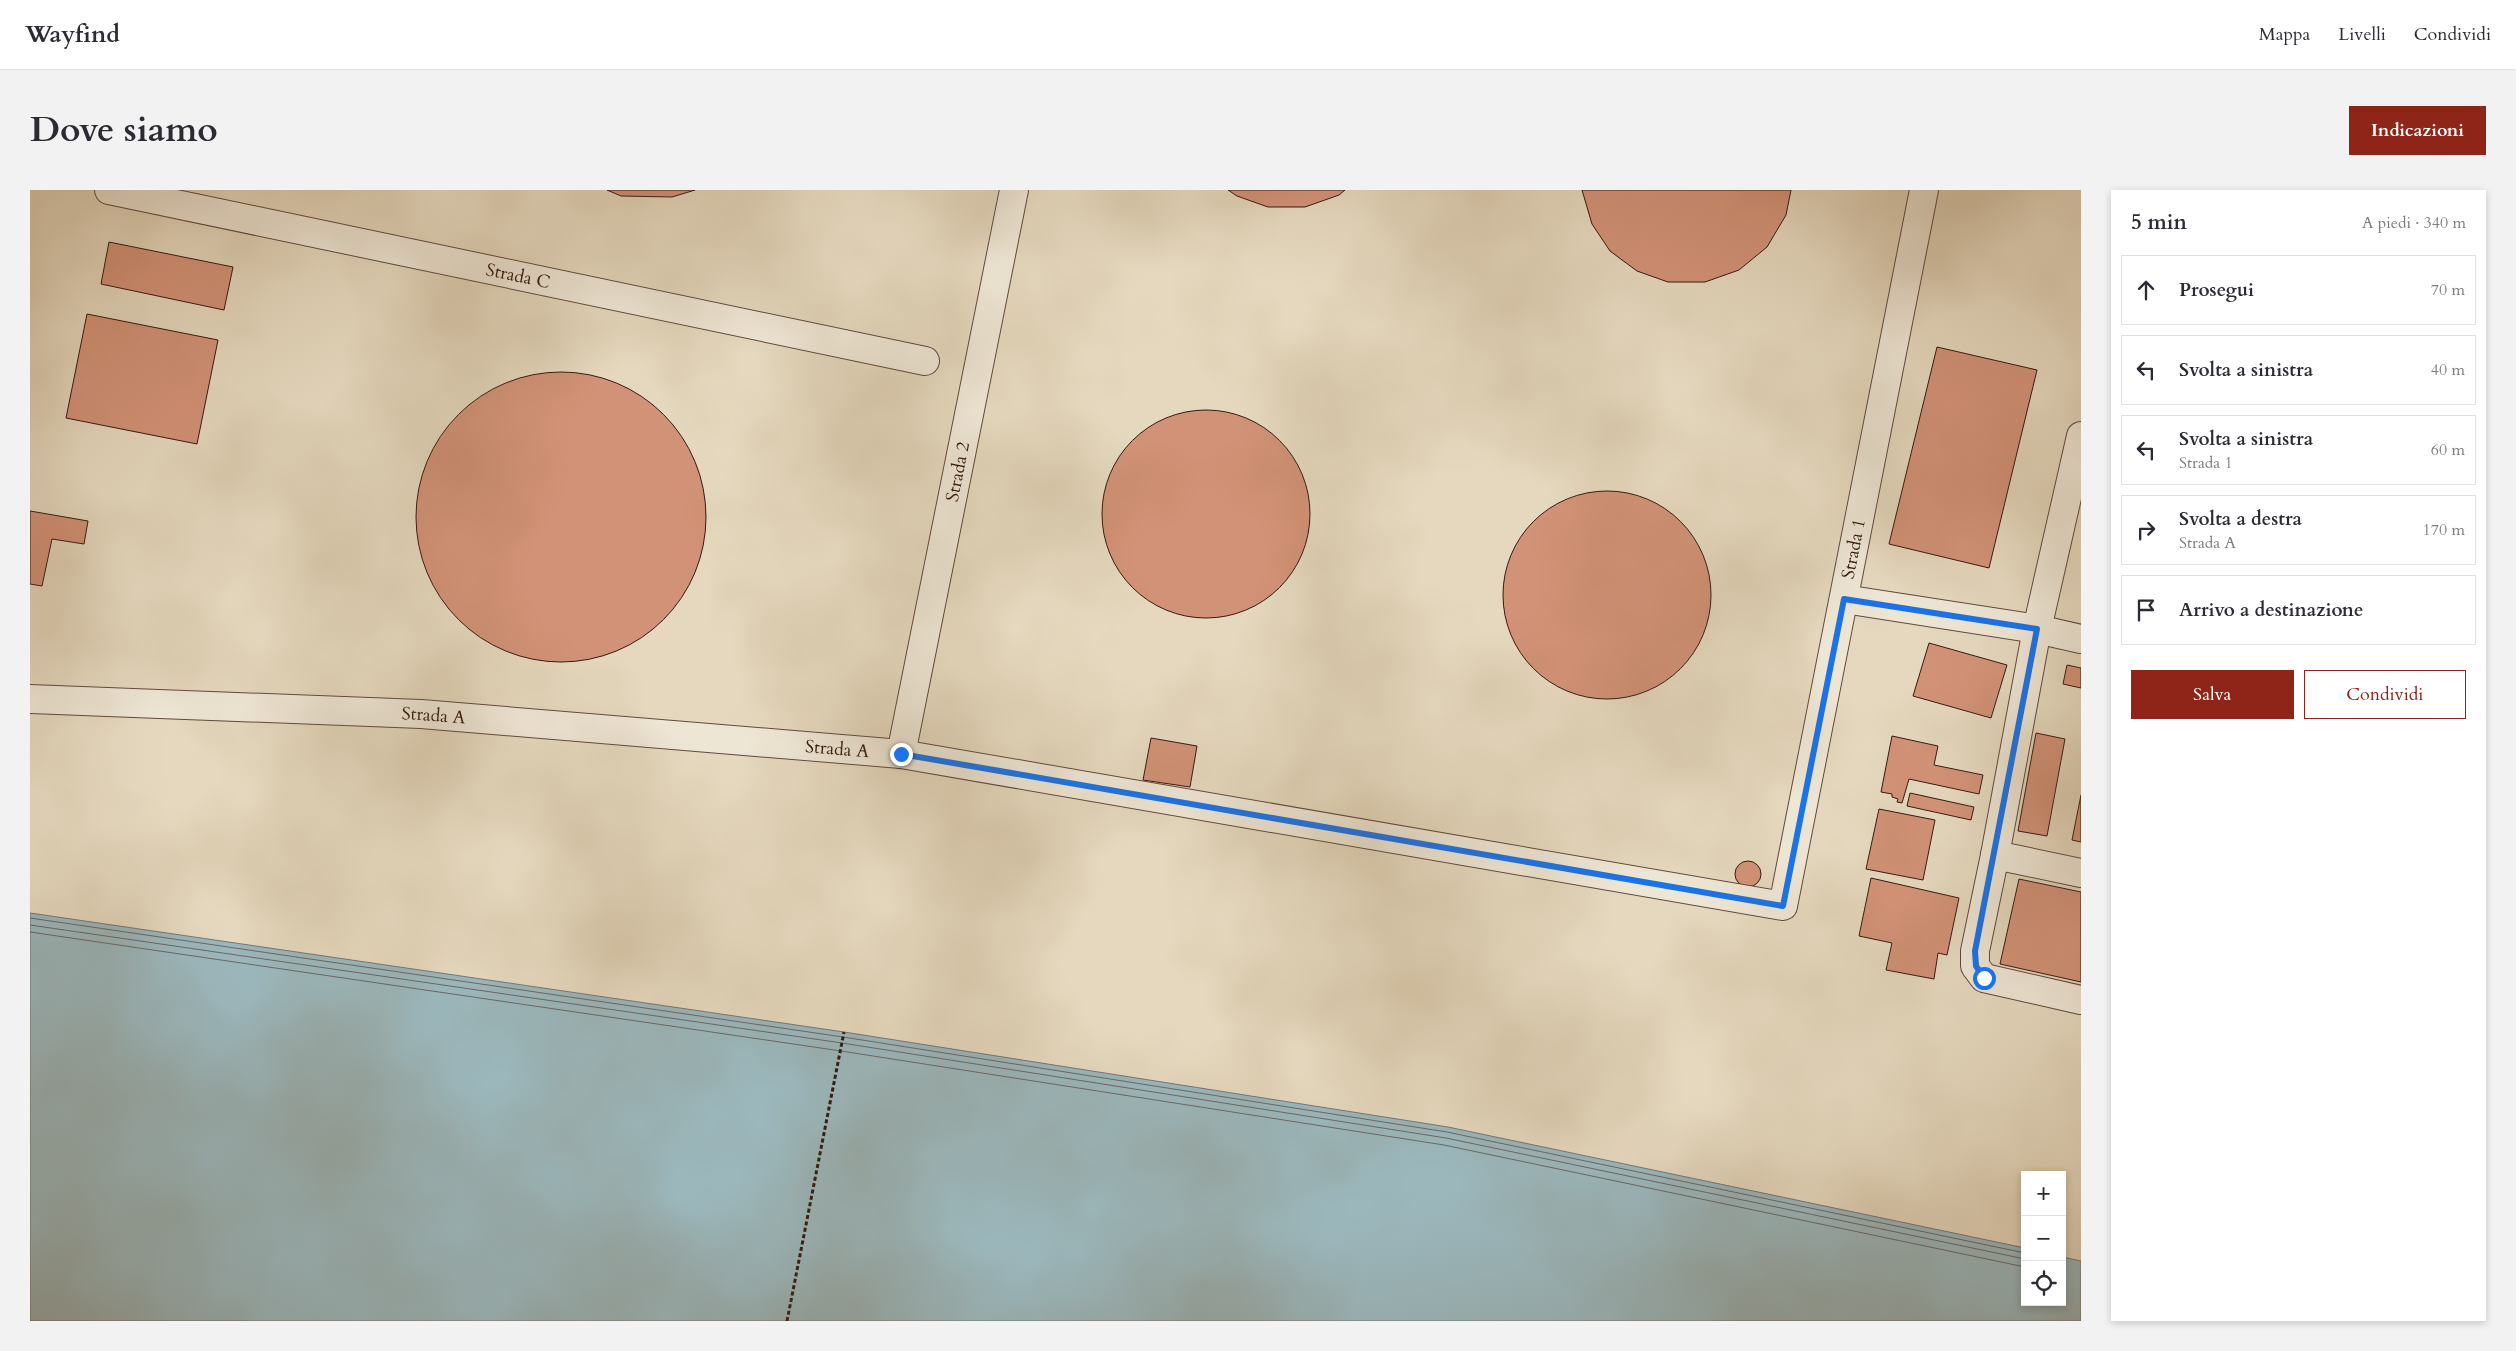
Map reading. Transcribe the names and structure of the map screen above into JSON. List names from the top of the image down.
{
  "streets": {
    "lane": [
      "Strada C",
      "Strada 2",
      "Strada 1",
      "Strada A"
    ]
  },
  "crossings": [
    ["Strada 2", "Strada A"],
    ["Strada 1", "Strada A"]
  ],
  "page": {
    "header": "Wayfind",
    "nav": ["Mappa", "Livelli", "Condividi"],
    "title": "Dove siamo",
    "buttons": [
      "Indicazioni",
      ["Salva", "Condividi"]
    ],
    "heading": ["5 min", "A piedi · 340 m"],
    "list": [
      ["Prosegui", "70 m"],
      ["Svolta a sinistra", "40 m"],
      ["Svolta a sinistra", "Strada 1", "60 m"],
      ["Svolta a destra", "Strada A", "170 m"],
      "Arrivo a destinazione"
    ],
    "map_buttons": ["+", "−"]
  }
}
